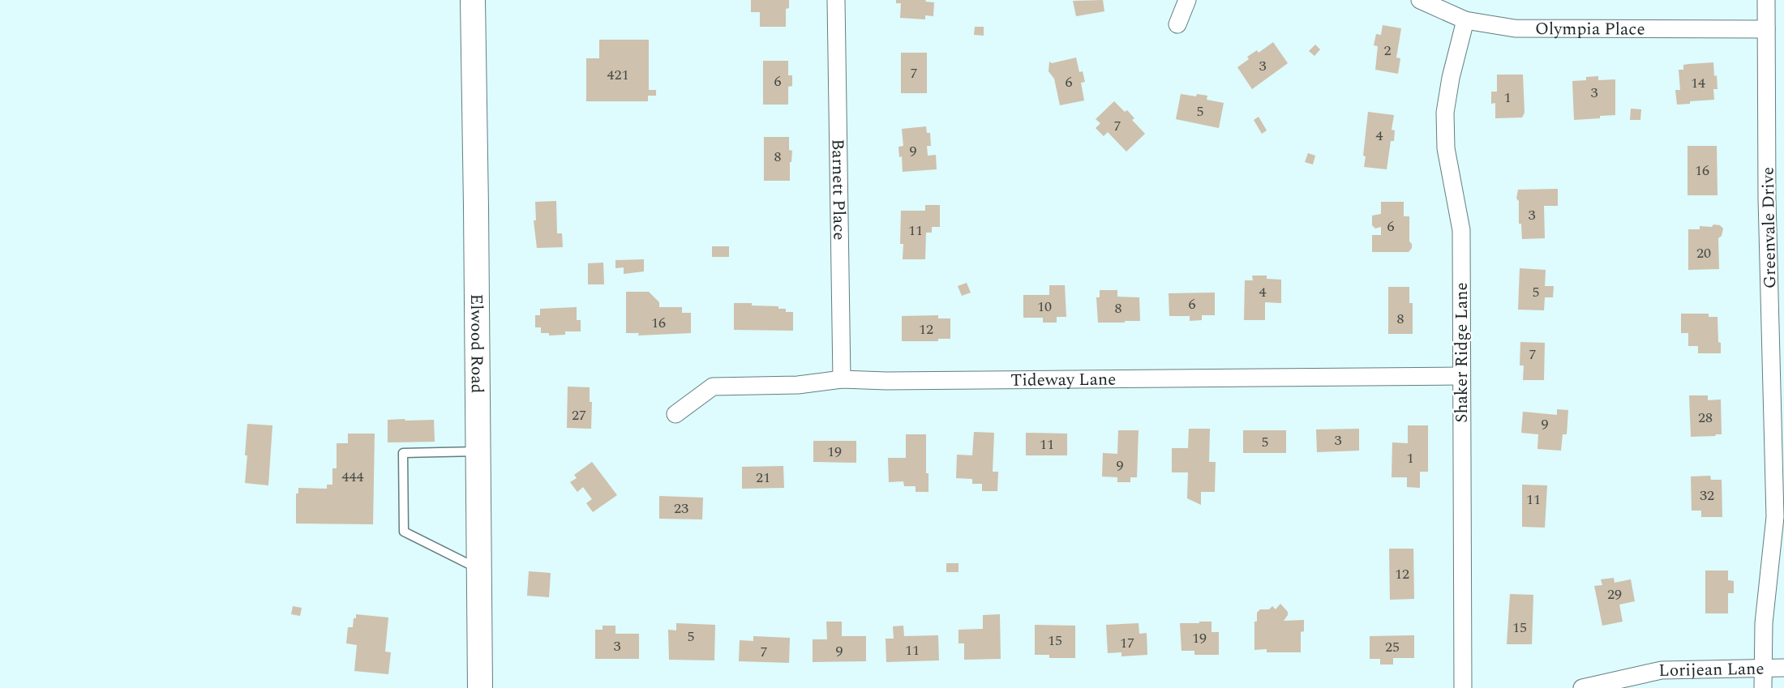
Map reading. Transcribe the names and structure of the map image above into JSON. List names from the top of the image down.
{
  "streets": {
    "main road": ["Elwood Road"],
    "street": [
      "Olympia Place",
      "Barnett Place",
      "Greenvale Drive",
      "Shaker Ridge Lane",
      "Tideway Lane",
      "Lorijean Lane"
    ]
  },
  "crossings": [
    ["Olympia Place", "Greenvale Drive"],
    ["Olympia Place", "Shaker Ridge Lane"],
    ["Barnett Place", "Tideway Lane"],
    ["Greenvale Drive", "Lorijean Lane"],
    ["Shaker Ridge Lane", "Tideway Lane"]
  ],
  "house_numbers": [
    "2",
    "3",
    "7",
    "421",
    "6",
    "6",
    "14",
    "3",
    "1",
    "5",
    "7",
    "4",
    "9",
    "8",
    "16",
    "3",
    "6",
    "11",
    "20",
    "4",
    "5",
    "6",
    "10",
    "8",
    "8",
    "16",
    "12",
    "7",
    "27",
    "28",
    "9",
    "3",
    "5",
    "11",
    "19",
    "1",
    "9",
    "444",
    "21",
    "32",
    "11",
    "23",
    "12",
    "29",
    "15",
    "5",
    "19",
    "15",
    "17",
    "3",
    "25",
    "11",
    "9",
    "7"
  ]
}
